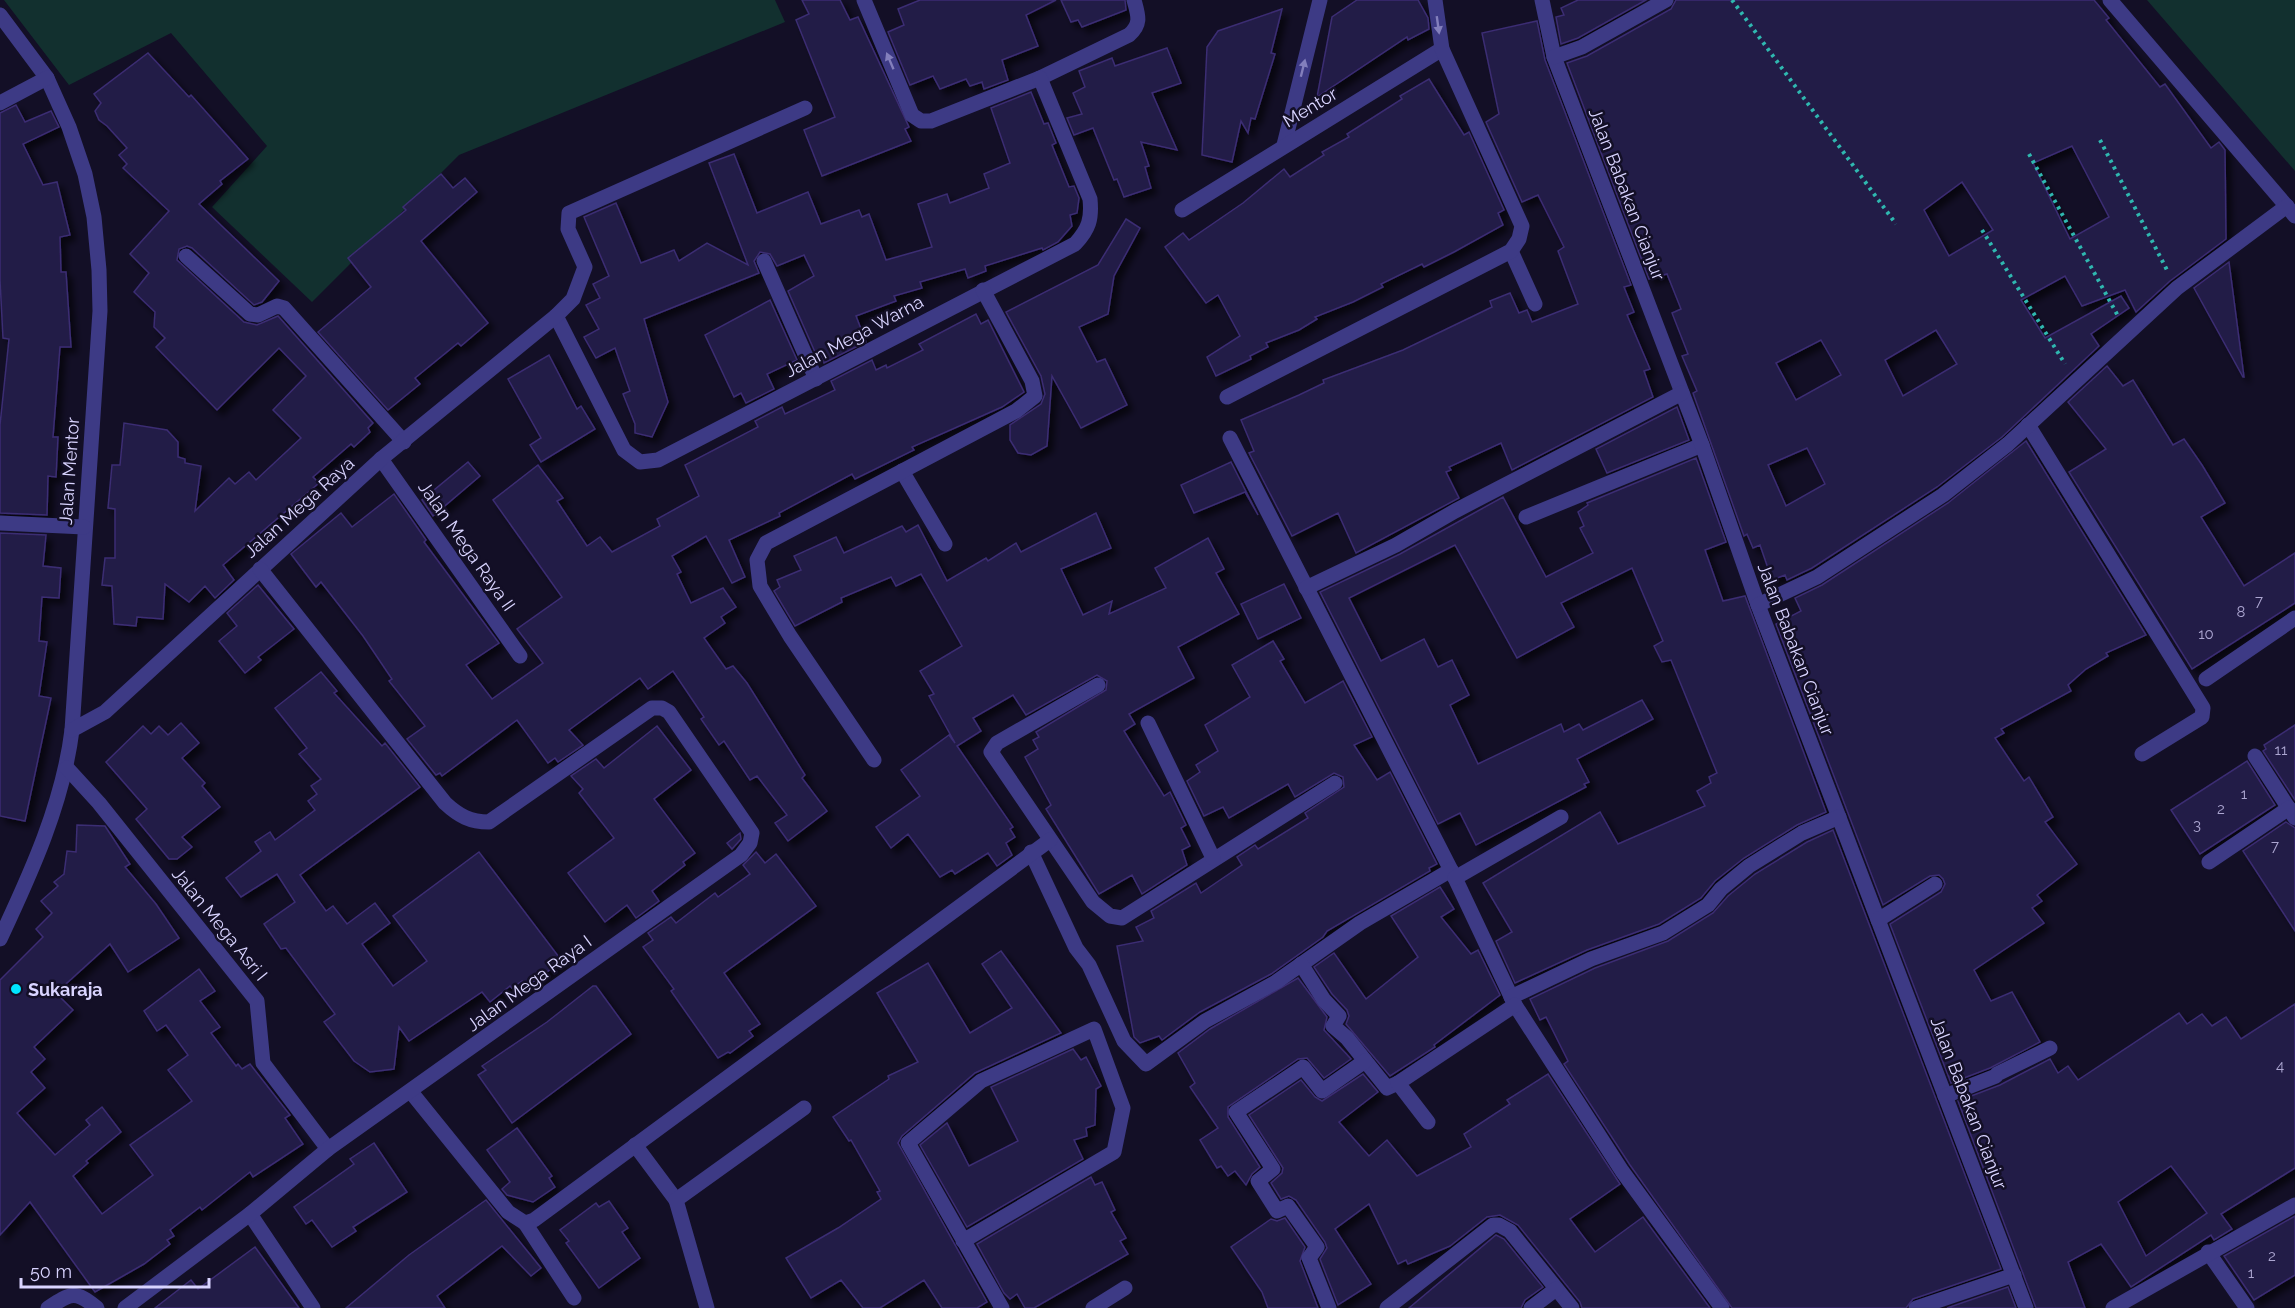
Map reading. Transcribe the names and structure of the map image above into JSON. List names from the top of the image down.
{
  "streets": {
    "street": [
      "Mentor",
      "Jalan Babakan Cianjur",
      "Jalan Mega Warna",
      "Jalan Mentor",
      "Jalan Mega Raya",
      "Jalan Mega Raya II",
      "Jalan Mega Asri I",
      "Jalan Mega Raya I"
    ]
  },
  "crossings": [
    ["Jalan Mega Warna", "Jalan Mega Raya"],
    ["Jalan Mentor", "Jalan Mega Raya"],
    ["Jalan Mentor", "Jalan Mega Asri I"],
    ["Jalan Mega Raya", "Jalan Mega Raya II"],
    ["Jalan Mega Raya", "Jalan Mega Raya I"]
  ],
  "one_way": ["Mentor"],
  "places": ["Sukaraja"],
  "house_numbers": [
    "7",
    "8",
    "10",
    "11",
    "1",
    "2",
    "3",
    "7",
    "4",
    "2",
    "1"
  ],
  "scale_bar": "50 m"
}
